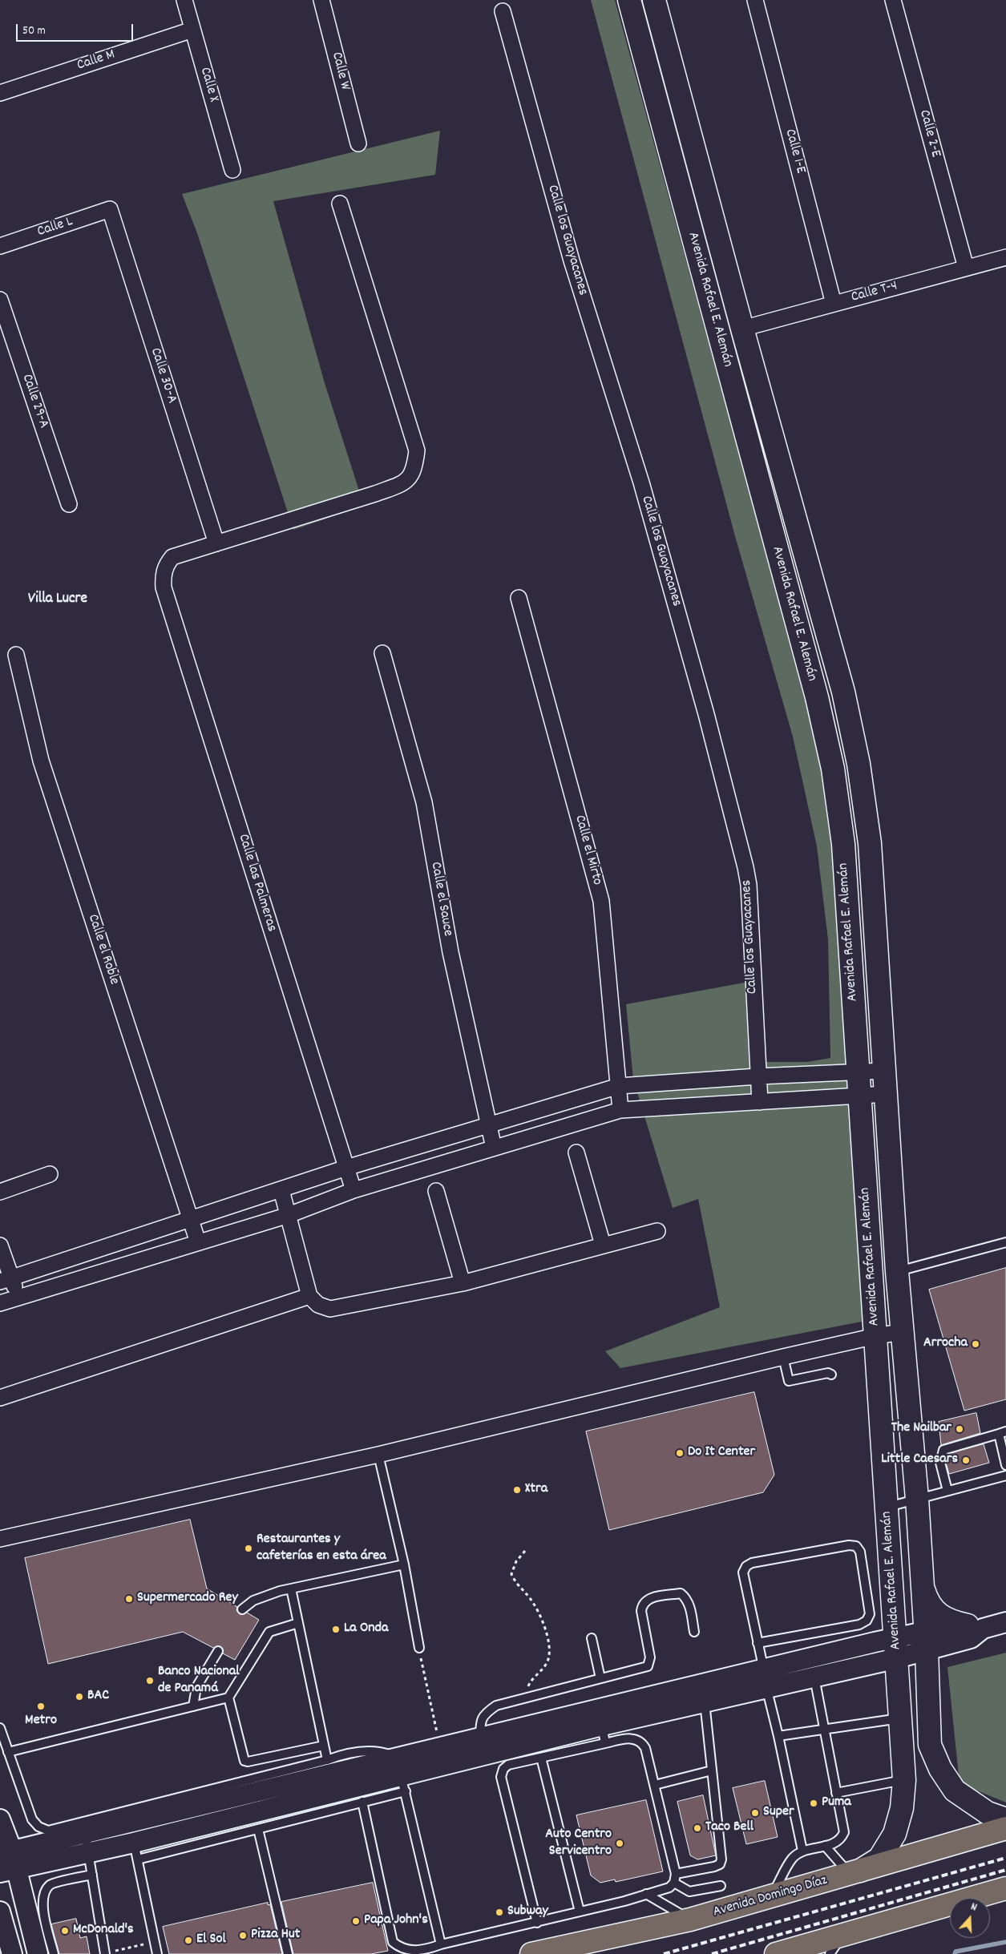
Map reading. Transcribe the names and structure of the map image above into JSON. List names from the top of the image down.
{
  "streets": {
    "main road": ["Avenida Rafael E. Alemán", "Avenida Domingo Díaz"],
    "street": [
      "Calle M",
      "Calle W",
      "Calle X",
      "Calle 2-E",
      "Calle 1-E",
      "Calle L",
      "Calle los Guayacanes",
      "Calle T-4",
      "Calle 30-A",
      "Calle 29-A",
      "Calle el Mirto",
      "Calle las Palmeras",
      "Calle el Sauce",
      "Calle el Roble"
    ]
  },
  "crossings": [
    ["Calle M", "Calle X"],
    ["Calle 2-E", "Calle T-4"],
    ["Calle 1-E", "Calle T-4"],
    ["Calle L", "Calle 30-A"],
    ["Calle T-4", "Avenida Rafael E. Alemán"],
    ["Avenida Rafael E. Alemán", "Avenida Domingo Díaz"],
    ["Calle 30-A", "Calle las Palmeras"]
  ],
  "districts": ["Villa Lucre"],
  "places": [
    "Arrocha",
    "The Nailbar",
    "Do It Center",
    "Little Caesars",
    "Xtra",
    "Restaurantes y cafeterías en esta área",
    "Supermercado Rey",
    "La Onda",
    "Banco Nacional de Panamá",
    "BAC",
    "Metro",
    "Puma",
    "Super",
    "Taco Bell",
    "Auto Centro Servicentro",
    "Subway",
    "Papa John's",
    "McDonald's",
    "Pizza Hut",
    "El Sol"
  ],
  "scale_bar": "50 m",
  "north": "top"
}
